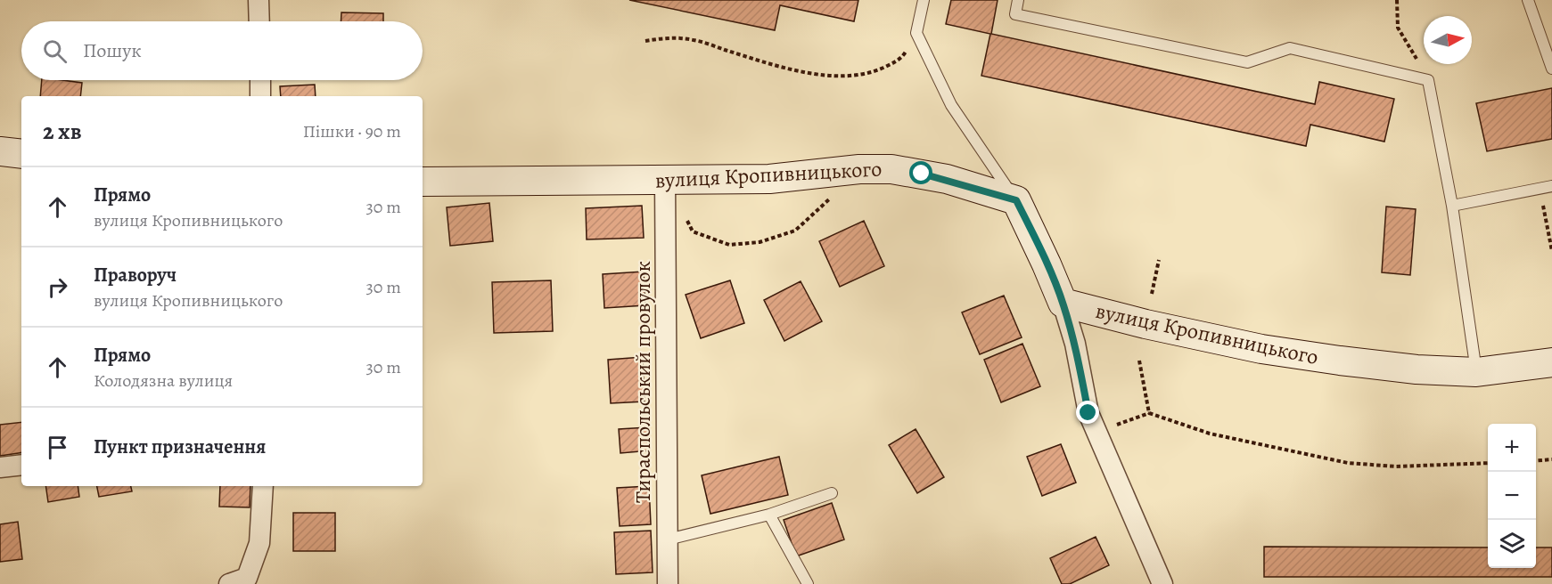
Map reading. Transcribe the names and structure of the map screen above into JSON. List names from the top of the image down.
{
  "streets": {
    "main road": ["вулиця Кропивницького"],
    "street": ["Тираспольський провулок"]
  },
  "crossings": [
    ["вулиця Кропивницького", "Тираспольський провулок"]
  ],
  "north": "right",
  "page": {
    "search": "Пошук",
    "heading": ["2 хв", "Пішки · 90 m"],
    "list": [
      ["Прямо", "вулиця Кропивницького", "30 m"],
      ["Праворуч", "вулиця Кропивницького", "30 m"],
      ["Прямо", "Колодязна вулиця", "30 m"],
      "Пункт призначення"
    ],
    "map_buttons": ["+", "−"]
  }
}
